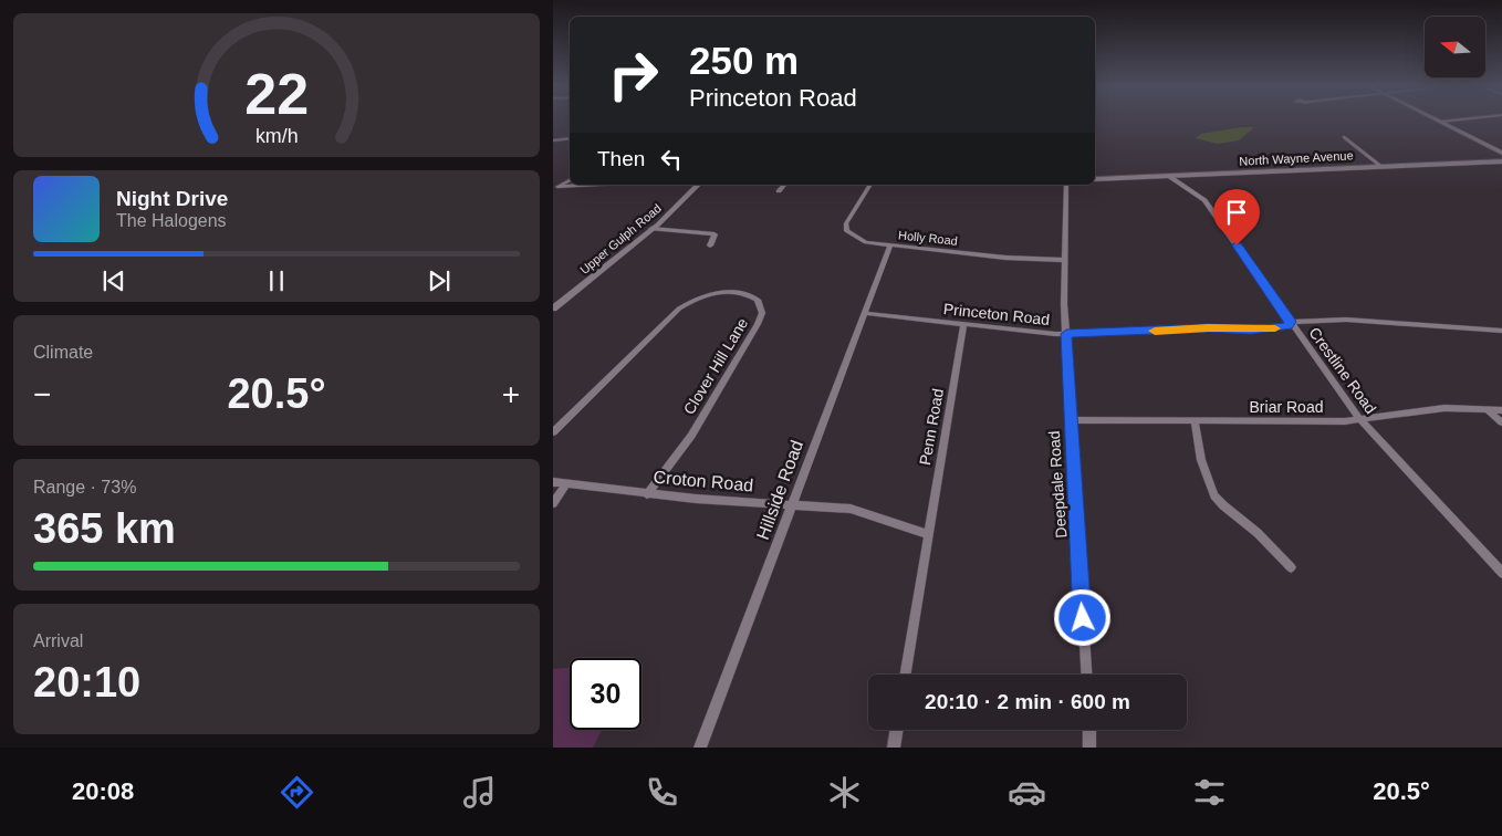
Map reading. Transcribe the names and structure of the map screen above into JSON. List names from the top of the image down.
{
  "streets": {
    "street": [
      "North Wayne Avenue",
      "Holly Road",
      "Upper Gulph Road",
      "Princeton Road",
      "Clover Hill Lane",
      "Crestline Road",
      "Briar Road",
      "Penn Road",
      "Croton Road",
      "Deepdale Road",
      "Hillside Road"
    ]
  },
  "crossings": [
    ["North Wayne Avenue", "Crestline Road"],
    ["Holly Road", "Deepdale Road"],
    ["Holly Road", "Hillside Road"],
    ["Princeton Road", "Crestline Road"],
    ["Princeton Road", "Penn Road"],
    ["Princeton Road", "Deepdale Road"],
    ["Princeton Road", "Hillside Road"],
    ["Clover Hill Lane", "Croton Road"],
    ["Crestline Road", "Briar Road"],
    ["Briar Road", "Deepdale Road"],
    ["Penn Road", "Croton Road"],
    ["Croton Road", "Hillside Road"]
  ],
  "north": "left",
  "page": {
    "turn": ["250 m", "Princeton Road"],
    "then": "Then",
    "song": ["Night Drive", "The Halogens"],
    "tile": [
      "Climate",
      ["Range · 73%", "365 km"],
      ["Arrival", "20:10"]
    ],
    "heat": ["−", "20.5°", "+"],
    "limit": "30",
    "trip": "20:10 · 2 min · 600 m",
    "tabs": ["20:08", "20.5°"],
    "gauge": ["22", "km/h"]
  }
}
